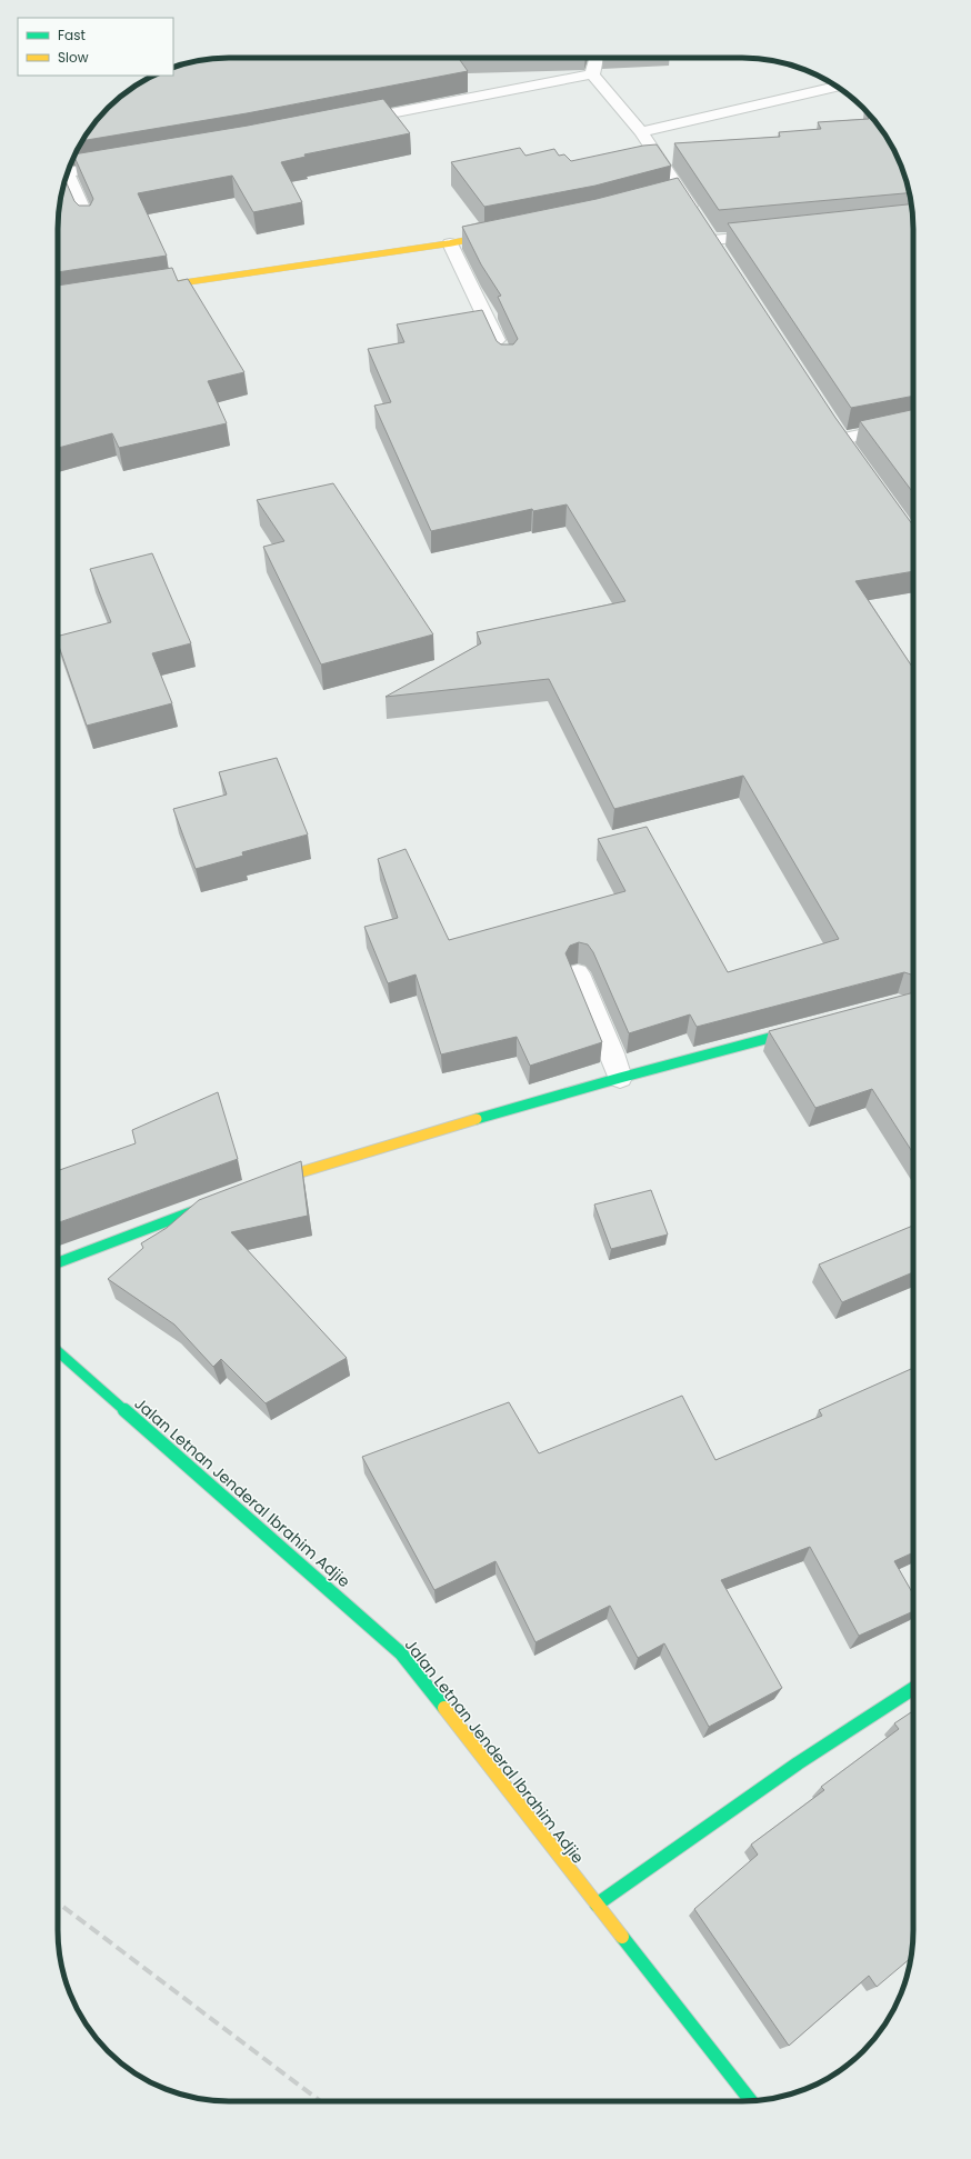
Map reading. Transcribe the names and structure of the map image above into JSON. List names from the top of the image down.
{
  "streets": {
    "main road": ["Jalan Letnan Jenderal Ibrahim Adjie"]
  },
  "legend": ["Fast", "Slow"]
}
